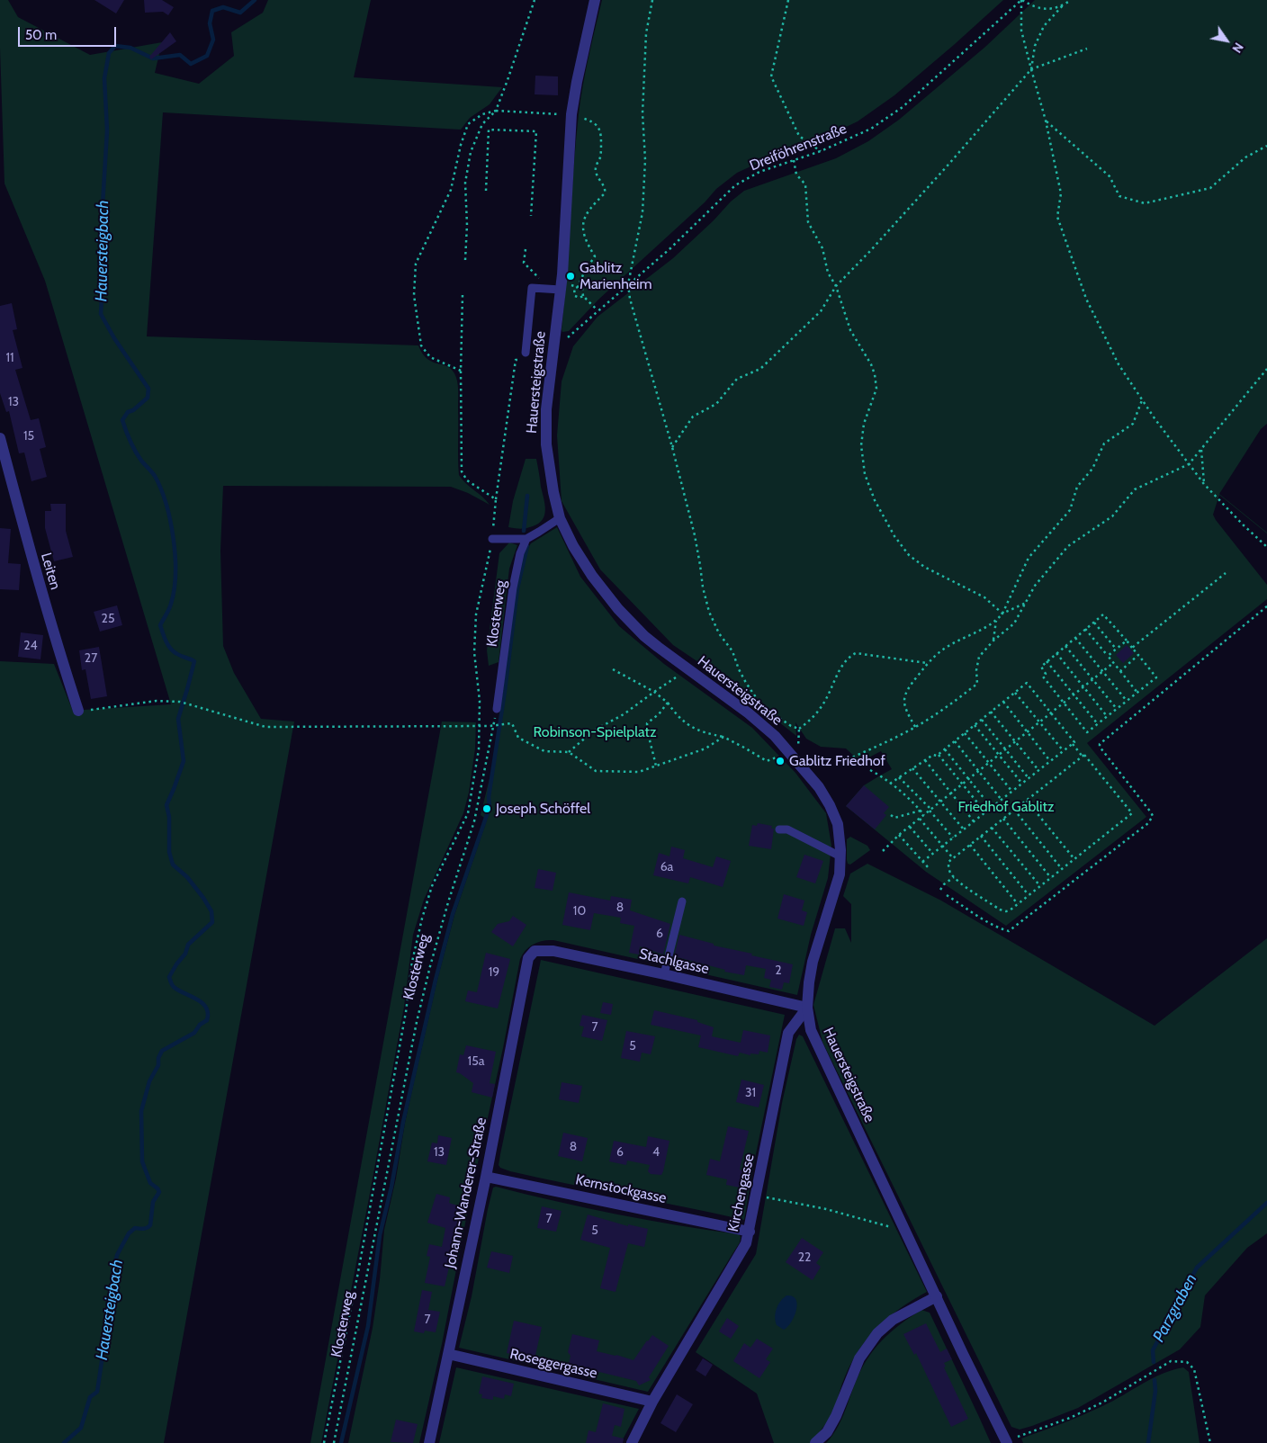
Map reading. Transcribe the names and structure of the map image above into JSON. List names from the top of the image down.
{
  "streets": {
    "street": [
      "Hauersteigstraße",
      "Leiten",
      "Stachlgasse",
      "Kernstockgasse",
      "Johann-Wanderer-Straße",
      "Kirchengasse",
      "Roseggergasse"
    ],
    "lane": ["Klosterweg"],
    "path": ["Dreiföhrenstraße"]
  },
  "crossings": [
    ["Hauersteigstraße", "Stachlgasse"],
    ["Hauersteigstraße", "Kirchengasse"],
    ["Stachlgasse", "Johann-Wanderer-Straße"],
    ["Stachlgasse", "Kirchengasse"],
    ["Kernstockgasse", "Johann-Wanderer-Straße"],
    ["Kernstockgasse", "Kirchengasse"],
    ["Johann-Wanderer-Straße", "Roseggergasse"],
    ["Kirchengasse", "Roseggergasse"]
  ],
  "water": ["Hauersteigbach", "Parzgraben"],
  "parks": ["Robinson-Spielplatz", "Friedhof Gablitz"],
  "places": ["Gablitz Marienheim", "Gablitz Friedhof", "Joseph Schöffel"],
  "house_numbers": [
    "11",
    "13",
    "15",
    "25",
    "24",
    "27",
    "6a",
    "8",
    "10",
    "6",
    "2",
    "19",
    "7",
    "5",
    "15a",
    "31",
    "8",
    "13",
    "6",
    "4",
    "7",
    "5",
    "22",
    "7"
  ],
  "scale_bar": "50 m",
  "north": "bottom right"
}
